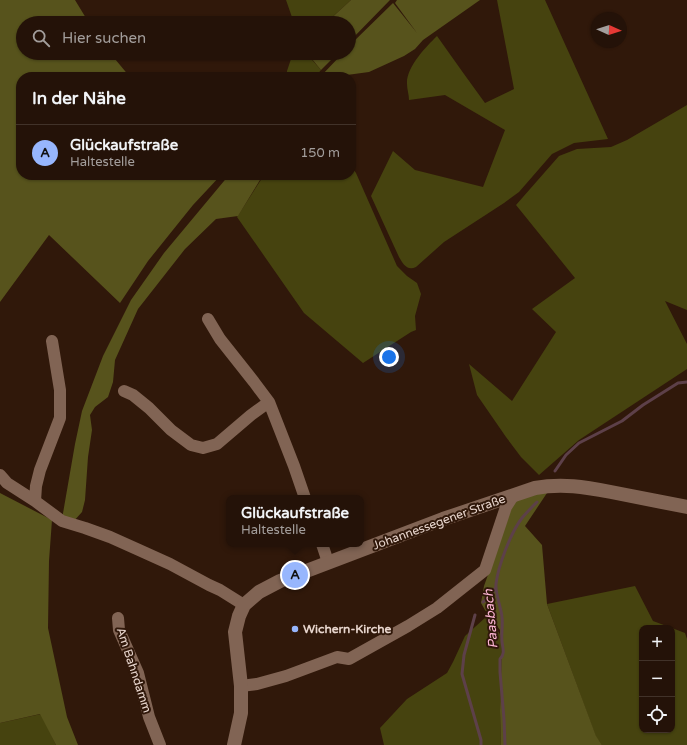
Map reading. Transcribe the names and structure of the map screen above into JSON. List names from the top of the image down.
{
  "streets": {
    "street": ["Johannessegener Straße", "Am Bahndamm"]
  },
  "water": ["Paasbach"],
  "places": ["Wichern-Kirche"],
  "north": "right",
  "page": {
    "search": "Hier suchen",
    "heading": "In der Nähe",
    "list": [
      {
        "mark": "A",
        "name": "Glückaufstraße",
        "note": "Haltestelle",
        "value": "150 m"
      }
    ],
    "popup": ["Glückaufstraße", "Haltestelle"],
    "pins": "A",
    "map_buttons": ["+", "−"]
  }
}
